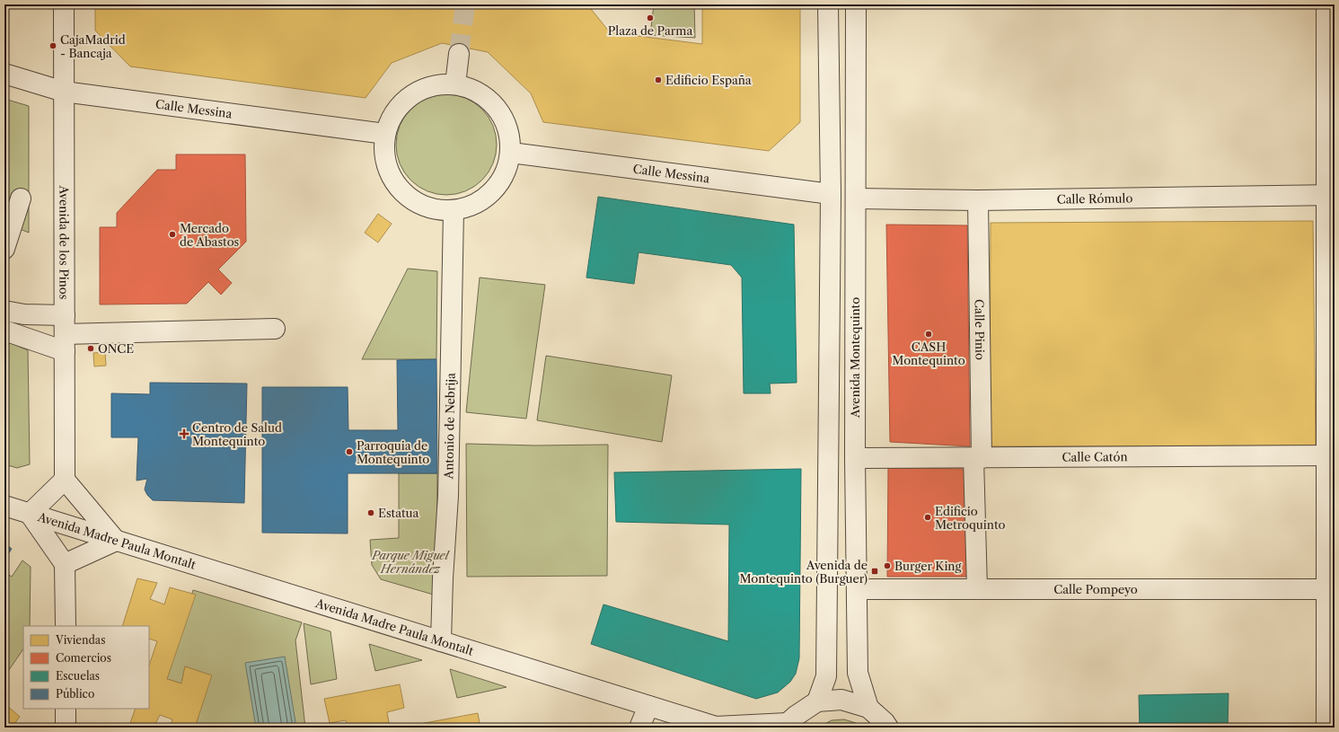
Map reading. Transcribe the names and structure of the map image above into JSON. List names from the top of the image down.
{
  "streets": {
    "street": [
      "Calle Messina",
      "Calle Rómulo",
      "Avenida de los Pinos",
      "Calle Pinio",
      "Avenida Montequinto",
      "Antonio de Nebrija",
      "Calle Catón",
      "Avenida Madre Paula Montalt",
      "Calle Pompeyo"
    ]
  },
  "crossings": [
    ["Calle Messina", "Avenida de los Pinos"],
    ["Calle Messina", "Antonio de Nebrija"],
    ["Calle Rómulo", "Calle Pinio"],
    ["Calle Rómulo", "Avenida Montequinto"],
    ["Calle Pinio", "Calle Catón"],
    ["Calle Pinio", "Calle Pompeyo"],
    ["Avenida Montequinto", "Calle Catón"],
    ["Avenida Montequinto", "Calle Pompeyo"],
    ["Antonio de Nebrija", "Avenida Madre Paula Montalt"]
  ],
  "parks": ["Parque Miguel Hernández"],
  "places": {
    "other": [
      "Plaza de Parma",
      "CajaMadrid - Bancaja",
      "Edificio España",
      "Mercado de Abastos",
      "CASH Montequinto",
      "ONCE",
      "Parroquia de Montequinto",
      "Estatua",
      "Edificio Metroquinto",
      "Burger King"
    ],
    "health": ["Centro de Salud Montequinto"],
    "transit": ["Avenida de Montequinto (Burguer)"]
  },
  "legend": [
    "Viviendas",
    "Comercios",
    "Escuelas",
    "Público"
  ]
}
